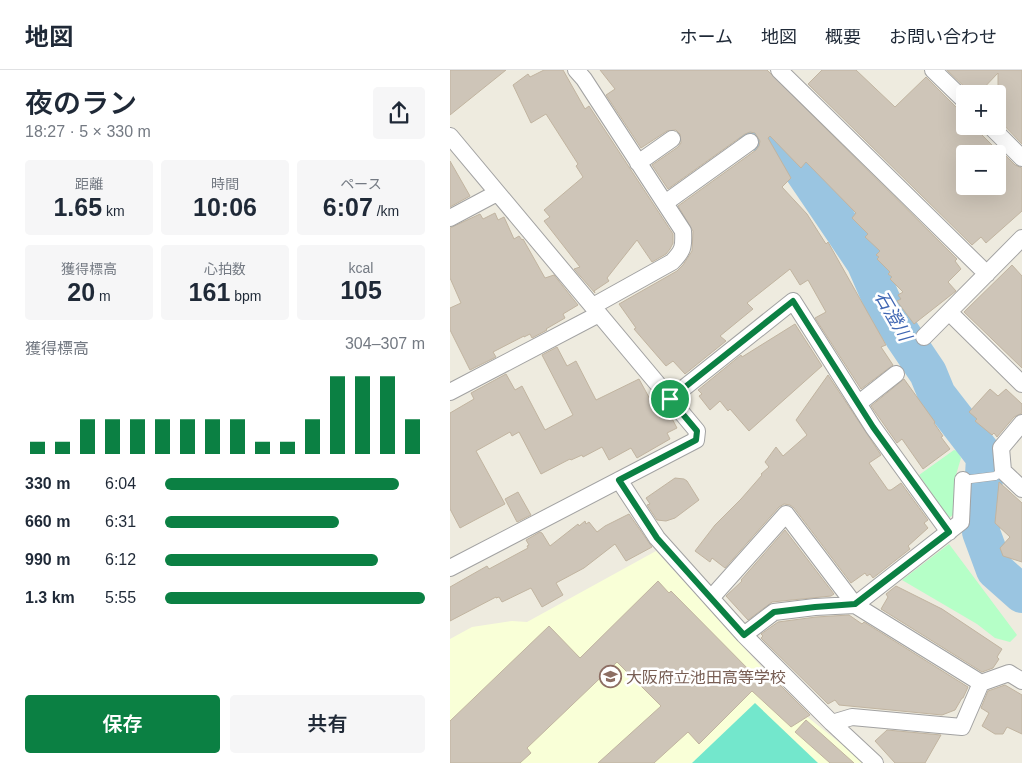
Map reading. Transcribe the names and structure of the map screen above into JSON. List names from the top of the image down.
{
  "water": ["石澄川"],
  "places": {
    "school or university": ["大阪府立池田高等学校"]
  },
  "page": {
    "header": "地図",
    "nav": [
      "ホーム",
      "地図",
      "概要",
      "お問い合わせ"
    ],
    "heading": ["夜のラン", "18:27 · 5 × 330 m"],
    "map_buttons": ["+", "−"],
    "stats": [
      ["距離", "1.65 km"],
      ["時間", "10:06"],
      ["ペース", "6:07 /km"],
      ["獲得標高", "20 m"],
      ["心拍数", "161 bpm"],
      ["kcal", "105"]
    ],
    "chart": ["獲得標高", "304–307 m"],
    "list": [
      {
        "name": "330 m",
        "note": "6:04"
      },
      {
        "name": "660 m",
        "note": "6:31"
      },
      {
        "name": "990 m",
        "note": "6:12"
      },
      {
        "name": "1.3 km",
        "note": "5:55"
      }
    ],
    "buttons": ["保存", "共有"]
  }
}
